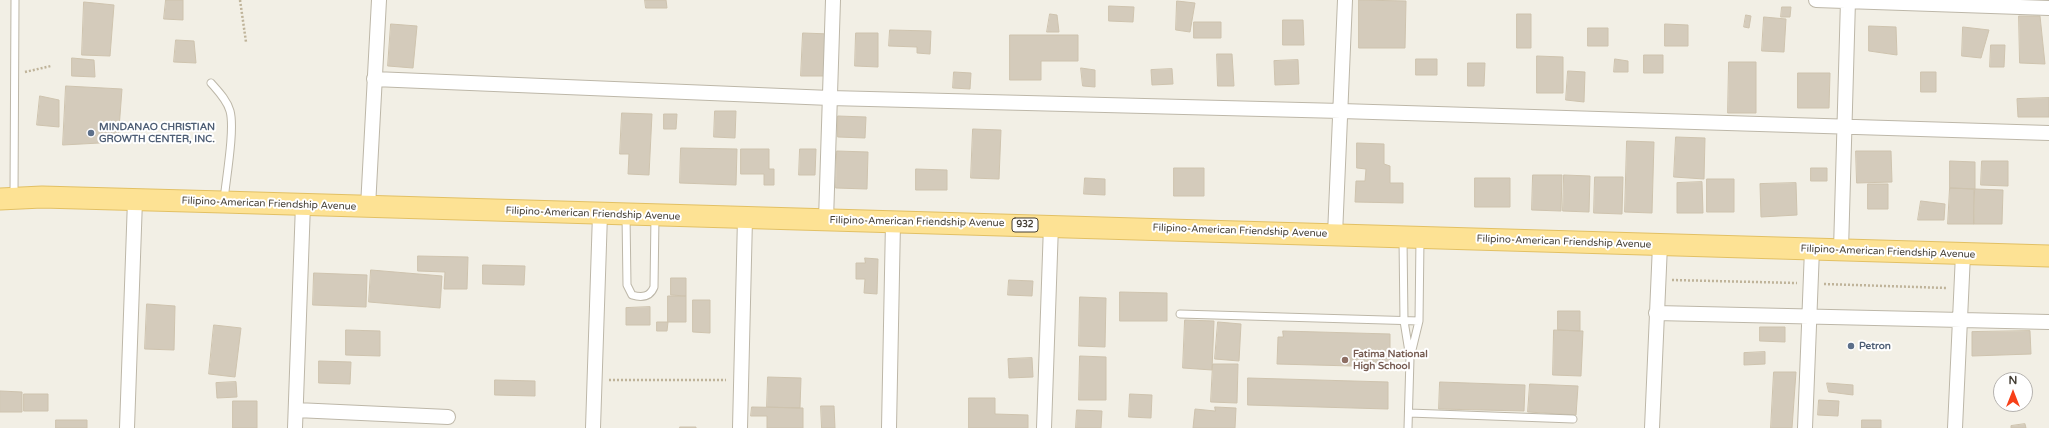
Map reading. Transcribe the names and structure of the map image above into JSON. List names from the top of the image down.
{
  "streets": {
    "main road": ["Filipino-American Friendship Avenue", "932"]
  },
  "places": ["MINDANAO CHRISTIAN GROWTH CENTER, INC.", "Petron", "Fatima National High School"],
  "north": "top"
}
